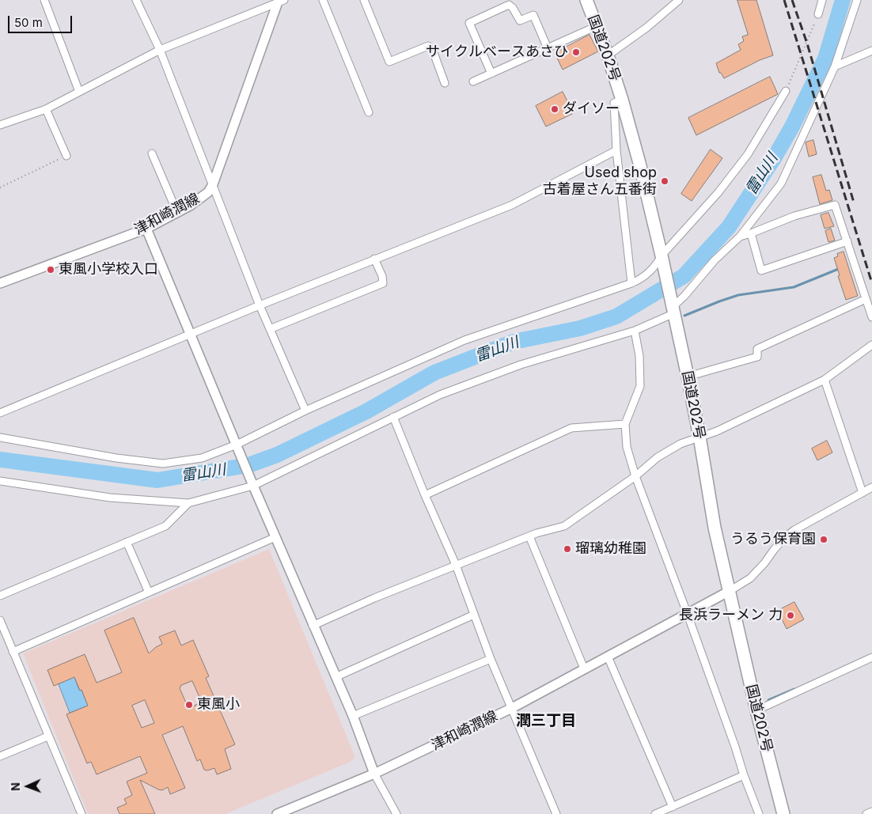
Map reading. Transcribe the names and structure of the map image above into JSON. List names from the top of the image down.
{
  "streets": {
    "highway": ["国道202号"],
    "main road": ["津和崎潤線"]
  },
  "crossings": [
    ["国道202号", "津和崎潤線"]
  ],
  "districts": ["潤三丁目"],
  "water": ["雷山川"],
  "places": [
    "サイクルベースあさひ",
    "ダイソー",
    "Used shop 古着屋さん五番街",
    "東風小学校入口",
    "うるう保育園",
    "瑠璃幼稚園",
    "長浜ラーメン 力",
    "東風小"
  ],
  "scale_bar": "50 m",
  "north": "left"
}
